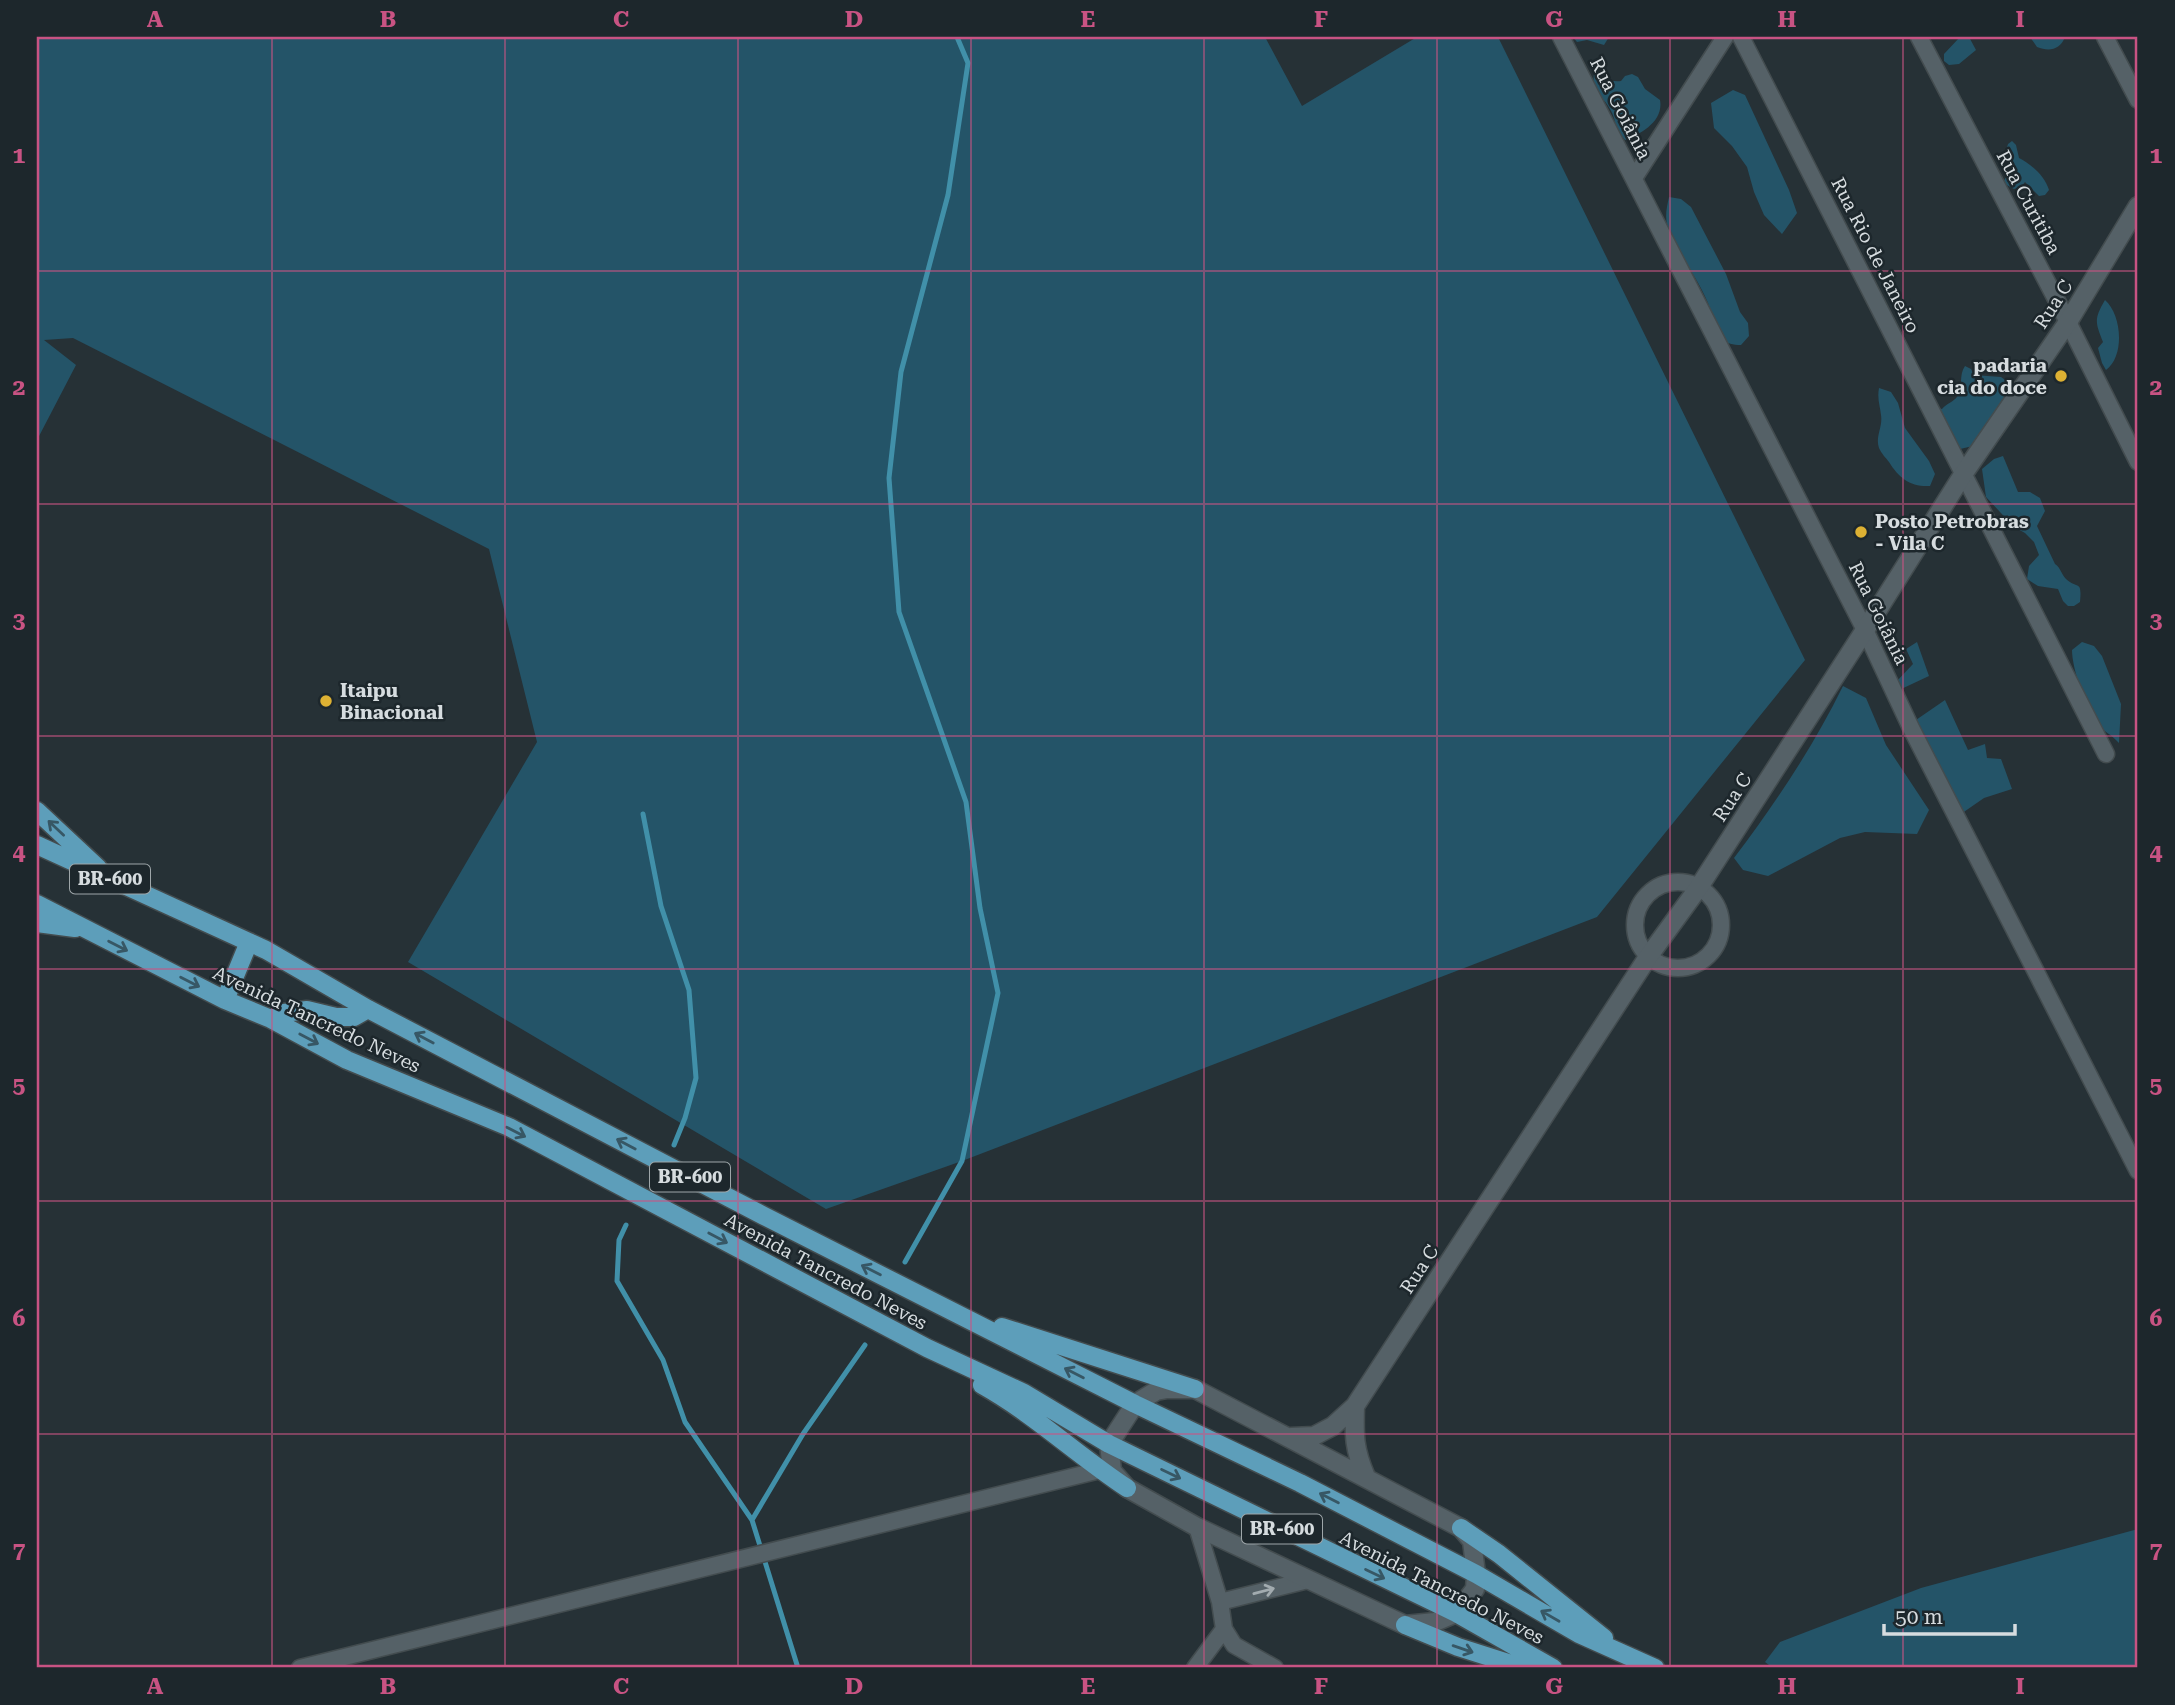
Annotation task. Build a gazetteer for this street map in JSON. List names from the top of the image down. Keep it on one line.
{"streets":{"main road":["BR-600","Avenida Tancredo Neves"],"street":["Rua Goiânia","Rua Curitiba","Rua Rio de Janeiro","Rua C"]},"crossings":[["Rua Goiânia","Rua C"],["Rua Curitiba","Rua C"],["Rua Rio de Janeiro","Rua C"],["BR-600","Avenida Tancredo Neves"]],"places":["padaria cia do doce","Posto Petrobras - Vila C","Itaipu Binacional"],"scale_bar":"50 m","grid":{"columns":["A","B","C","D","E","F","G","H","I"],"rows":["1","2","3","4","5","6","7"]}}
